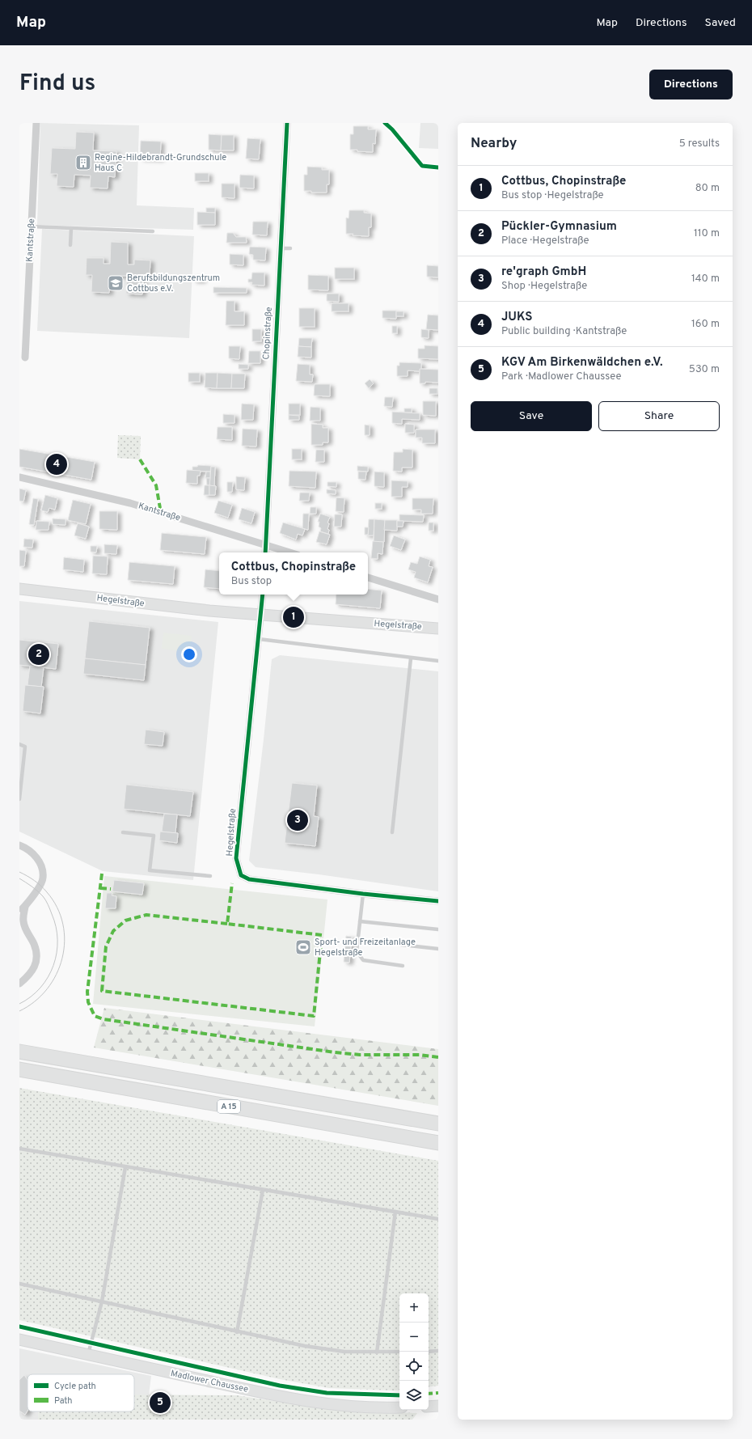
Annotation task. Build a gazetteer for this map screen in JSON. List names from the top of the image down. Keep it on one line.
{"streets":{"highway":["A 15"],"street":["Kantstraße","Chopinstraße","Hegelstraße","Madlower Chaussee"]},"crossings":[["Kantstraße","Chopinstraße"]],"places":{"building":["Regine-Hildebrandt-Grundschule Haus C"],"school or university":["Berufsbildungszentrum Cottbus e.V."],"sports":["Sport- und Freizeitanlage Hegelstraße"]},"legend":["Cycle path","Path"],"page":{"header":"Map","nav":["Map","Directions","Saved"],"title":"Find us","buttons":["Directions",["Save","Share"]],"heading":["Nearby","5 results"],"list":[{"mark":"1","name":"Cottbus, Chopinstraße","note":"Bus stop · Hegelstraße","value":"80 m"},{"mark":"2","name":"Pückler-Gymnasium","note":"Place · Hegelstraße","value":"110 m"},{"mark":"3","name":"re'graph GmbH","note":"Shop · Hegelstraße","value":"140 m"},{"mark":"4","name":"JUKS","note":"Public building · Kantstraße","value":"160 m"},{"mark":"5","name":"KGV Am Birkenwäldchen e.V.","note":"Park · Madlower Chaussee","value":"530 m"}],"pins":["4","1","2","3","5"],"popup":["Cottbus, Chopinstraße","Bus stop"],"map_buttons":["+","−"]}}
